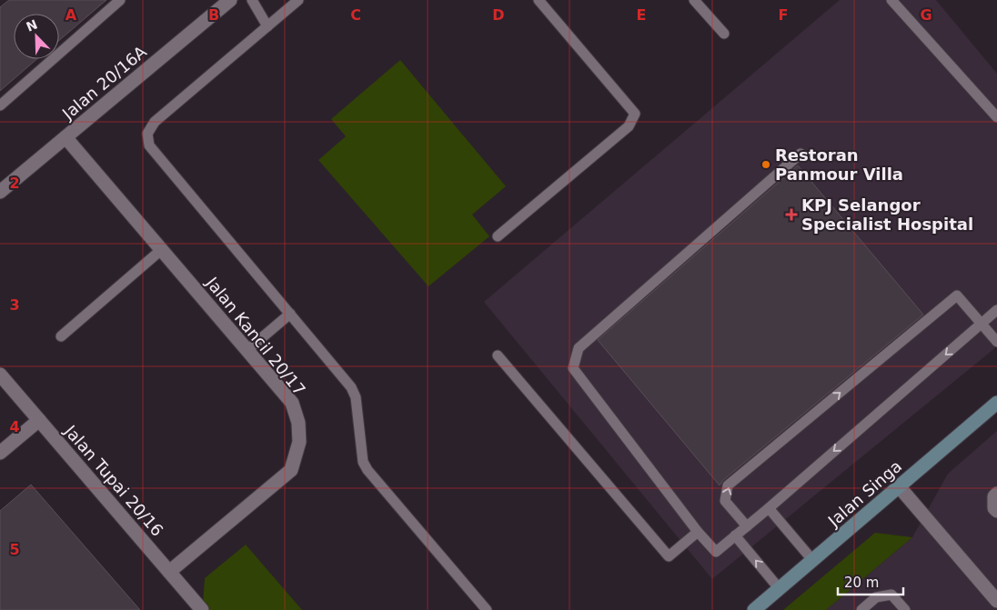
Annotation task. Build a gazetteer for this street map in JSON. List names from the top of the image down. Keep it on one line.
{"streets":{"street":["Jalan 20/16A","Jalan Kancil 20/17","Jalan Tupai 20/16","Jalan Singa"]},"crossings":[["Jalan 20/16A","Jalan Kancil 20/17"],["Jalan Kancil 20/17","Jalan Tupai 20/16"]],"places":{"other":["Restoran Panmour Villa"],"health":["KPJ Selangor Specialist Hospital"]},"scale_bar":"20 m","north":"top left","grid":{"columns":["A","B","C","D","E","F","G"],"rows":["2","3","4","5"]}}
